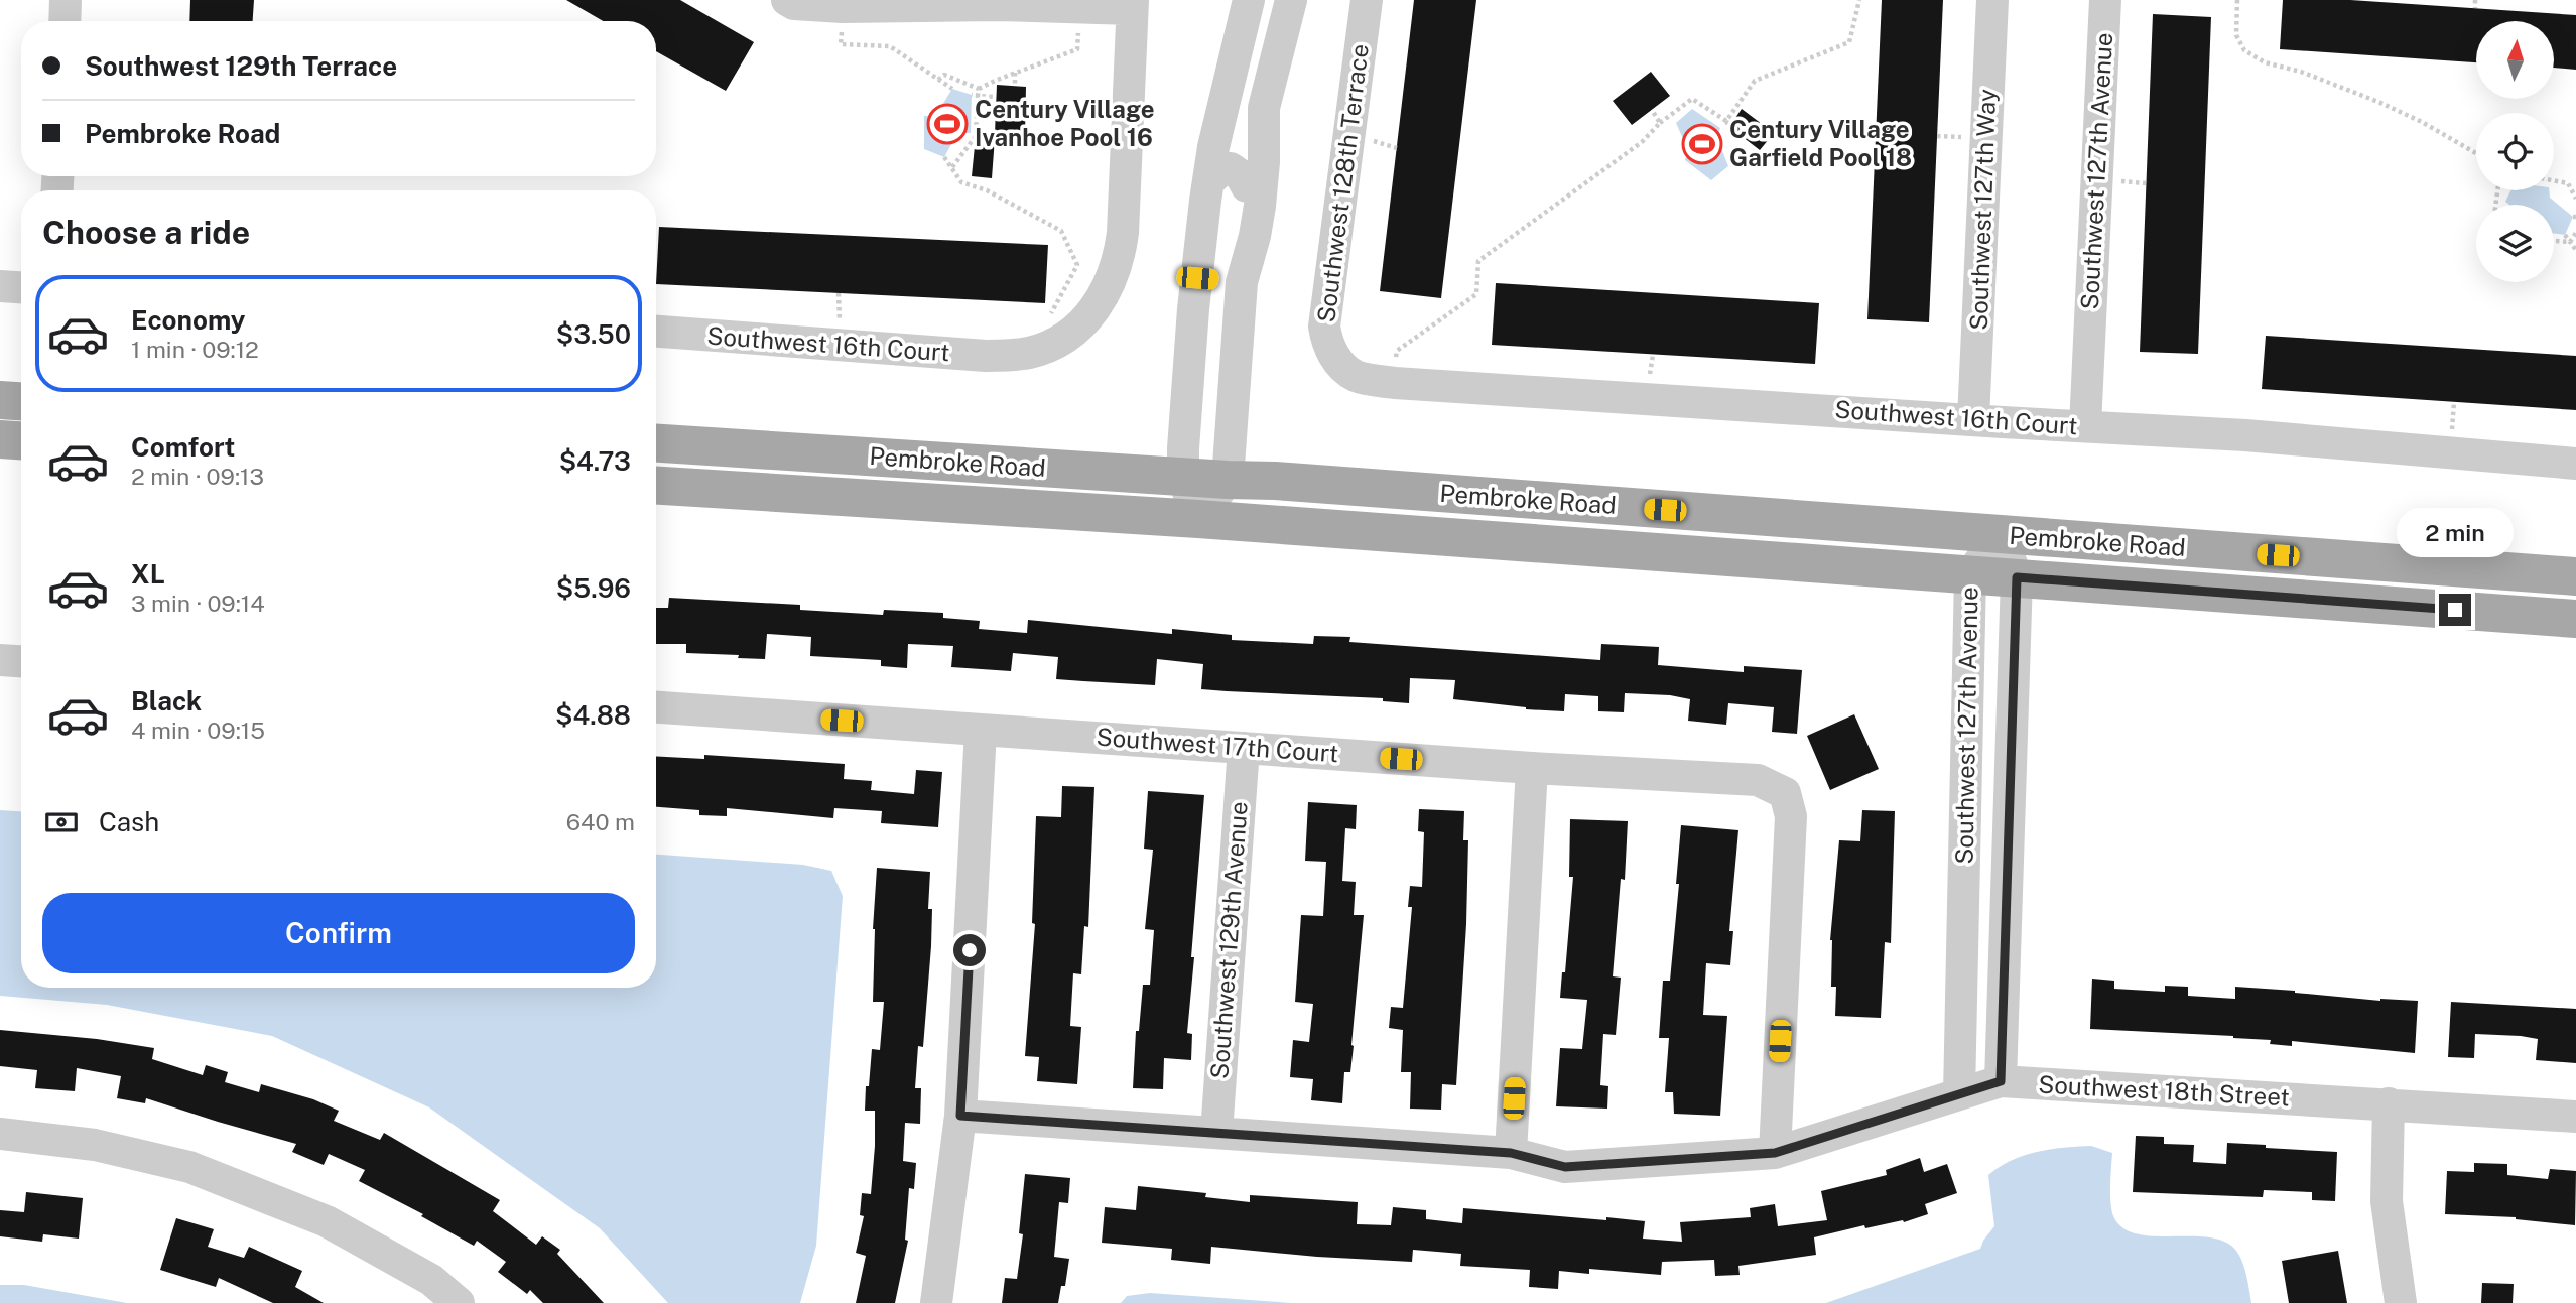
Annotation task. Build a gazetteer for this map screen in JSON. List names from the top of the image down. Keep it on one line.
{"streets":{"main road":["Pembroke Road"],"street":["Southwest 127th Avenue","Southwest 128th Terrace","Southwest 127th Way","Southwest 16th Court","Southwest 17th Court","Southwest 129th Avenue","Southwest 18th Street"]},"crossings":[["Southwest 127th Avenue","Southwest 16th Court"],["Southwest 127th Avenue","Pembroke Road"],["Southwest 127th Avenue","Southwest 18th Street"],["Southwest 128th Terrace","Southwest 16th Court"],["Southwest 127th Way","Southwest 16th Court"],["Southwest 17th Court","Southwest 129th Avenue"],["Southwest 17th Court","Southwest 18th Street"],["Southwest 129th Avenue","Southwest 18th Street"]],"places":{"sports":["Century Village Ivanhoe Pool 16","Century Village Garfield Pool 18"]},"north":"top","page":{"banner":["Southwest 129th Terrace","Pembroke Road"],"heading":"Choose a ride","list":[{"name":"Economy","note":"1 min · 09:12","value":"$3.50"},{"name":"Comfort","note":"2 min · 09:13","value":"$4.73"},{"name":"XL","note":"3 min · 09:14","value":"$5.96"},{"name":"Black","note":"4 min · 09:15","value":"$4.88"}],"bubble":"2 min","pay":["Cash","640 m"],"buttons":"Confirm"}}
